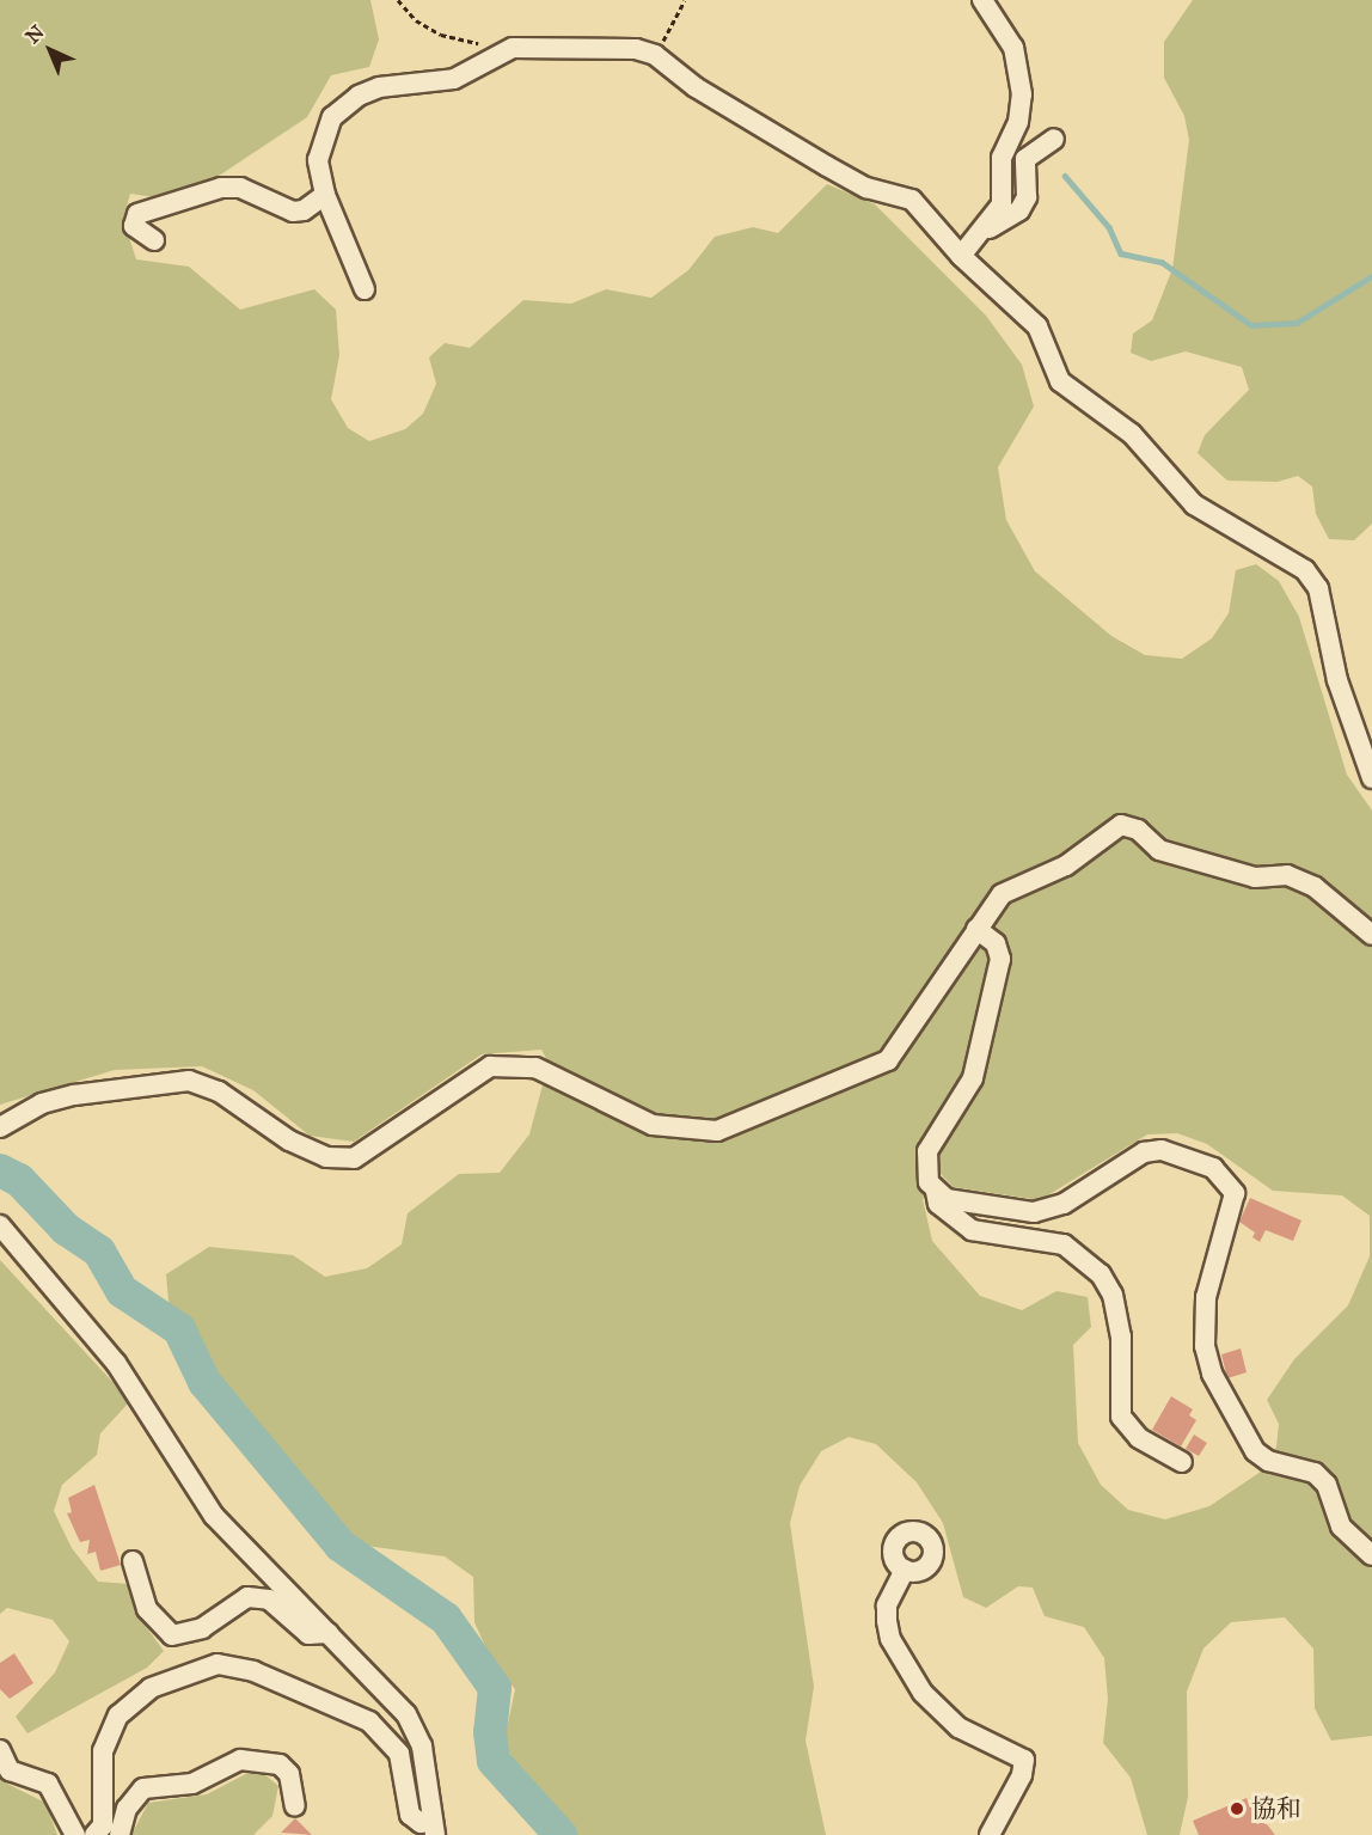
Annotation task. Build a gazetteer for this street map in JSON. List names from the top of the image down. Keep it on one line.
{"places":["協和"],"north":"top left"}
